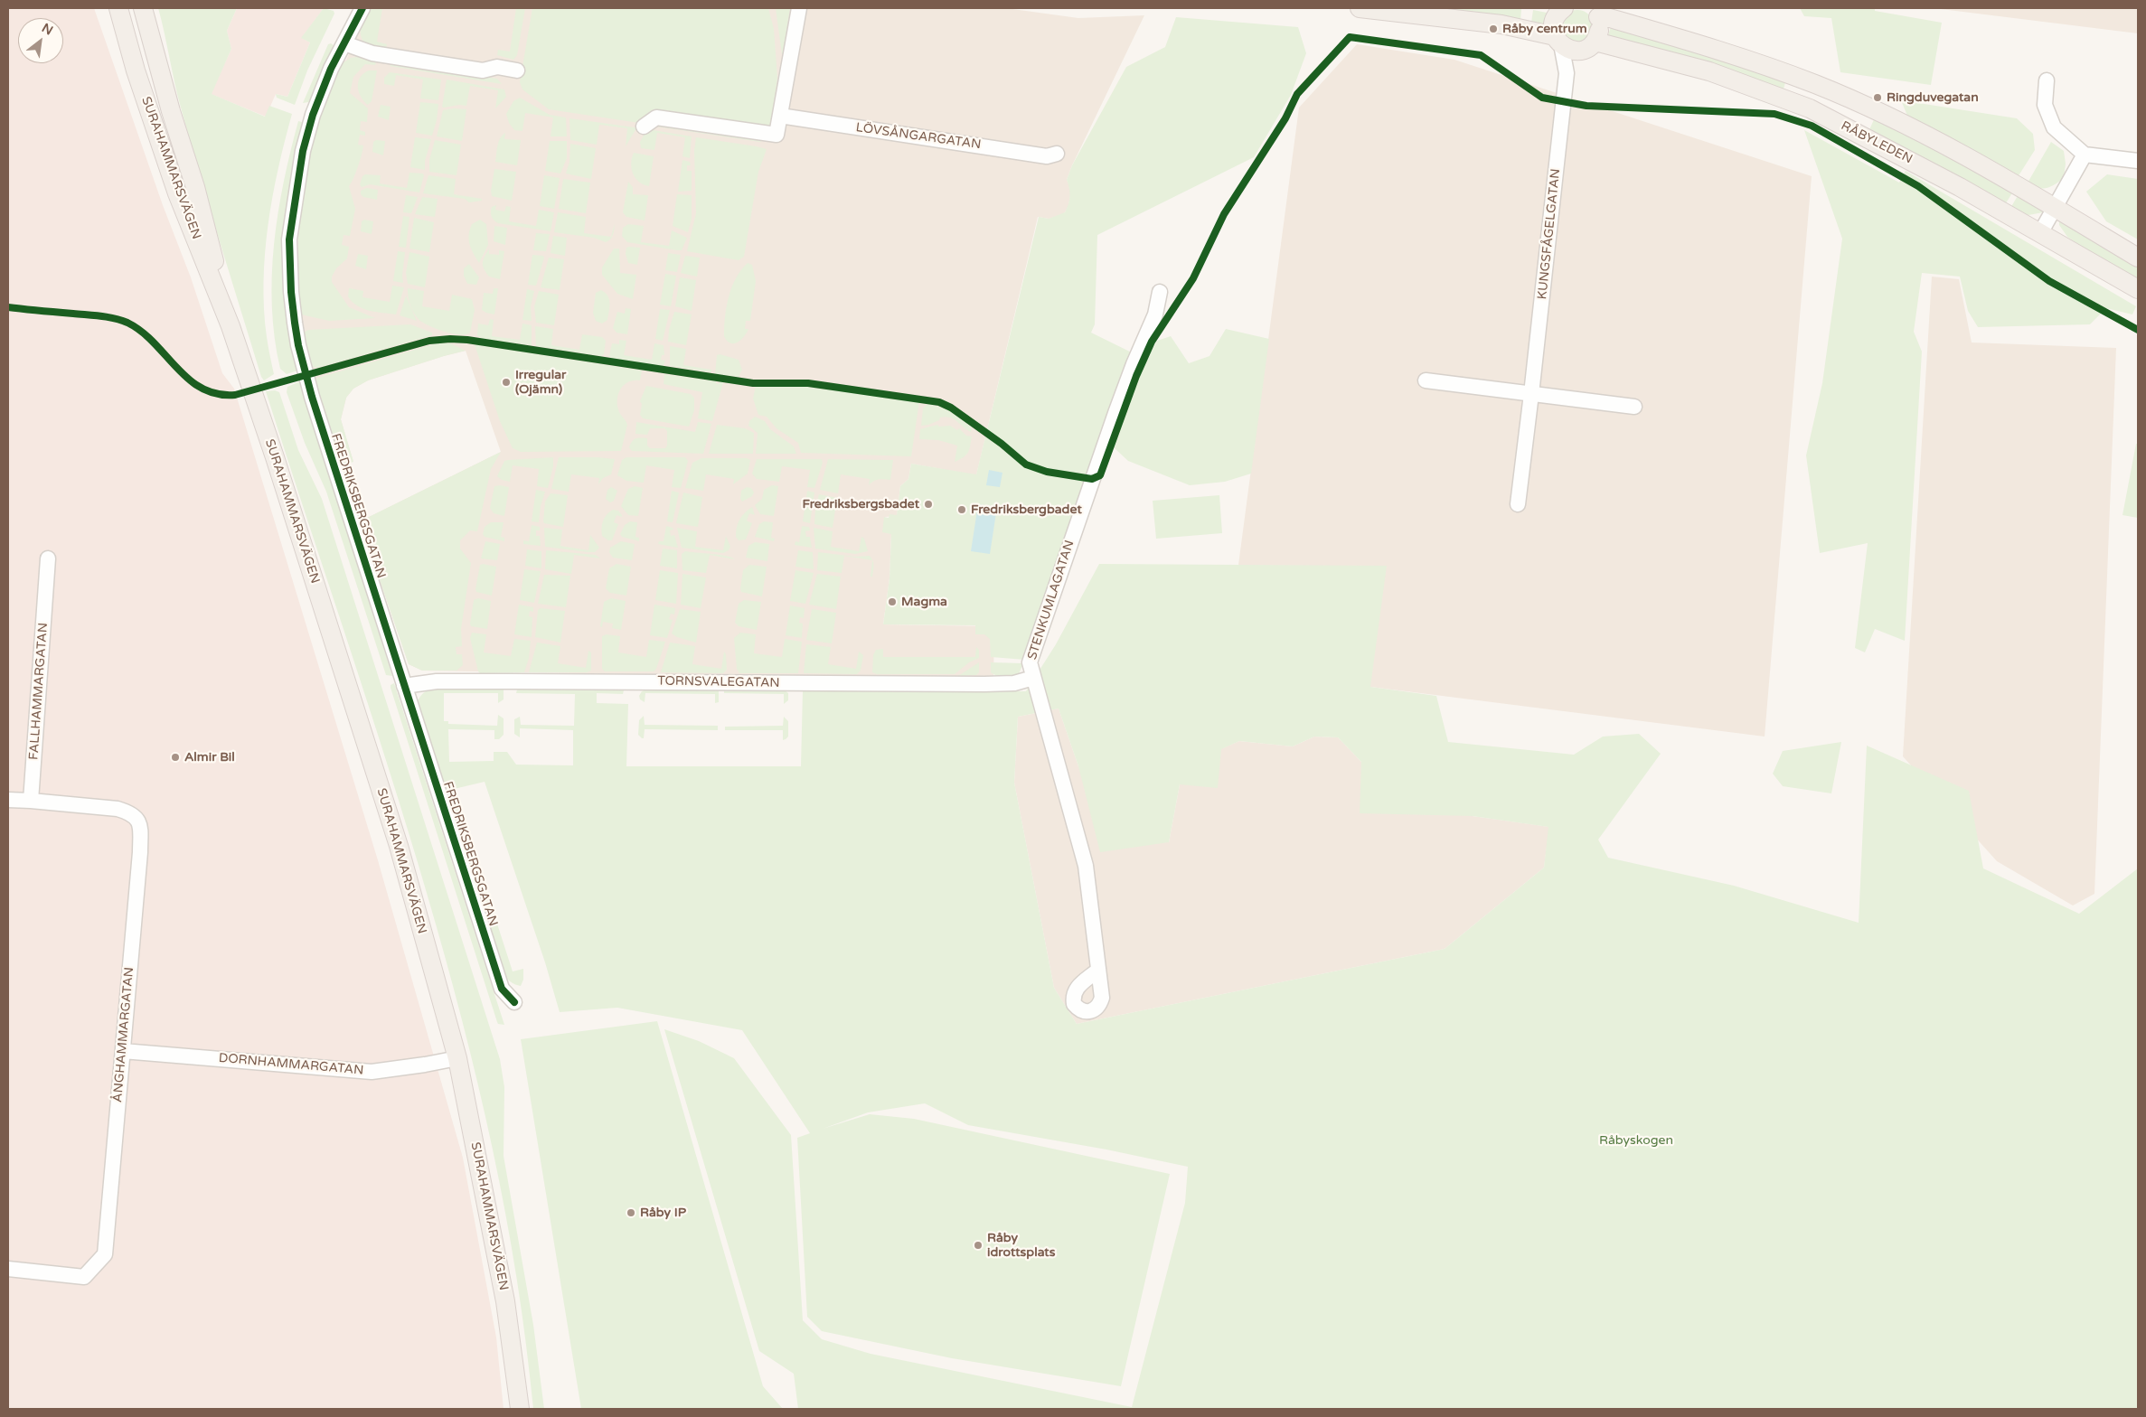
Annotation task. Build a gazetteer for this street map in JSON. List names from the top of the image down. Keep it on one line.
{"streets":{"main road":["RÅBYLEDEN","SURAHAMMARSVÄGEN"],"street":["LÖVSÅNGARGATAN","KUNGSFÅGELGATAN","FREDRIKSBERGSGATAN","STENKUMLAGATAN","TORNSVALEGATAN","FALLHAMMARGATAN","ÅNGHAMMARGATAN","DORNHAMMARGATAN"]},"crossings":[["RÅBYLEDEN","KUNGSFÅGELGATAN"],["SURAHAMMARSVÄGEN","DORNHAMMARGATAN"],["FREDRIKSBERGSGATAN","TORNSVALEGATAN"],["STENKUMLAGATAN","TORNSVALEGATAN"],["FALLHAMMARGATAN","ÅNGHAMMARGATAN"],["ÅNGHAMMARGATAN","DORNHAMMARGATAN"]],"parks":["Råbyskogen"],"places":["Råby centrum","Ringduvegatan","Irregular (Ojämn)","Fredriksbergsbadet","Fredriksbergbadet","Magma","Almir Bil","Råby IP","Råby idrottsplats"],"north":"top right"}
